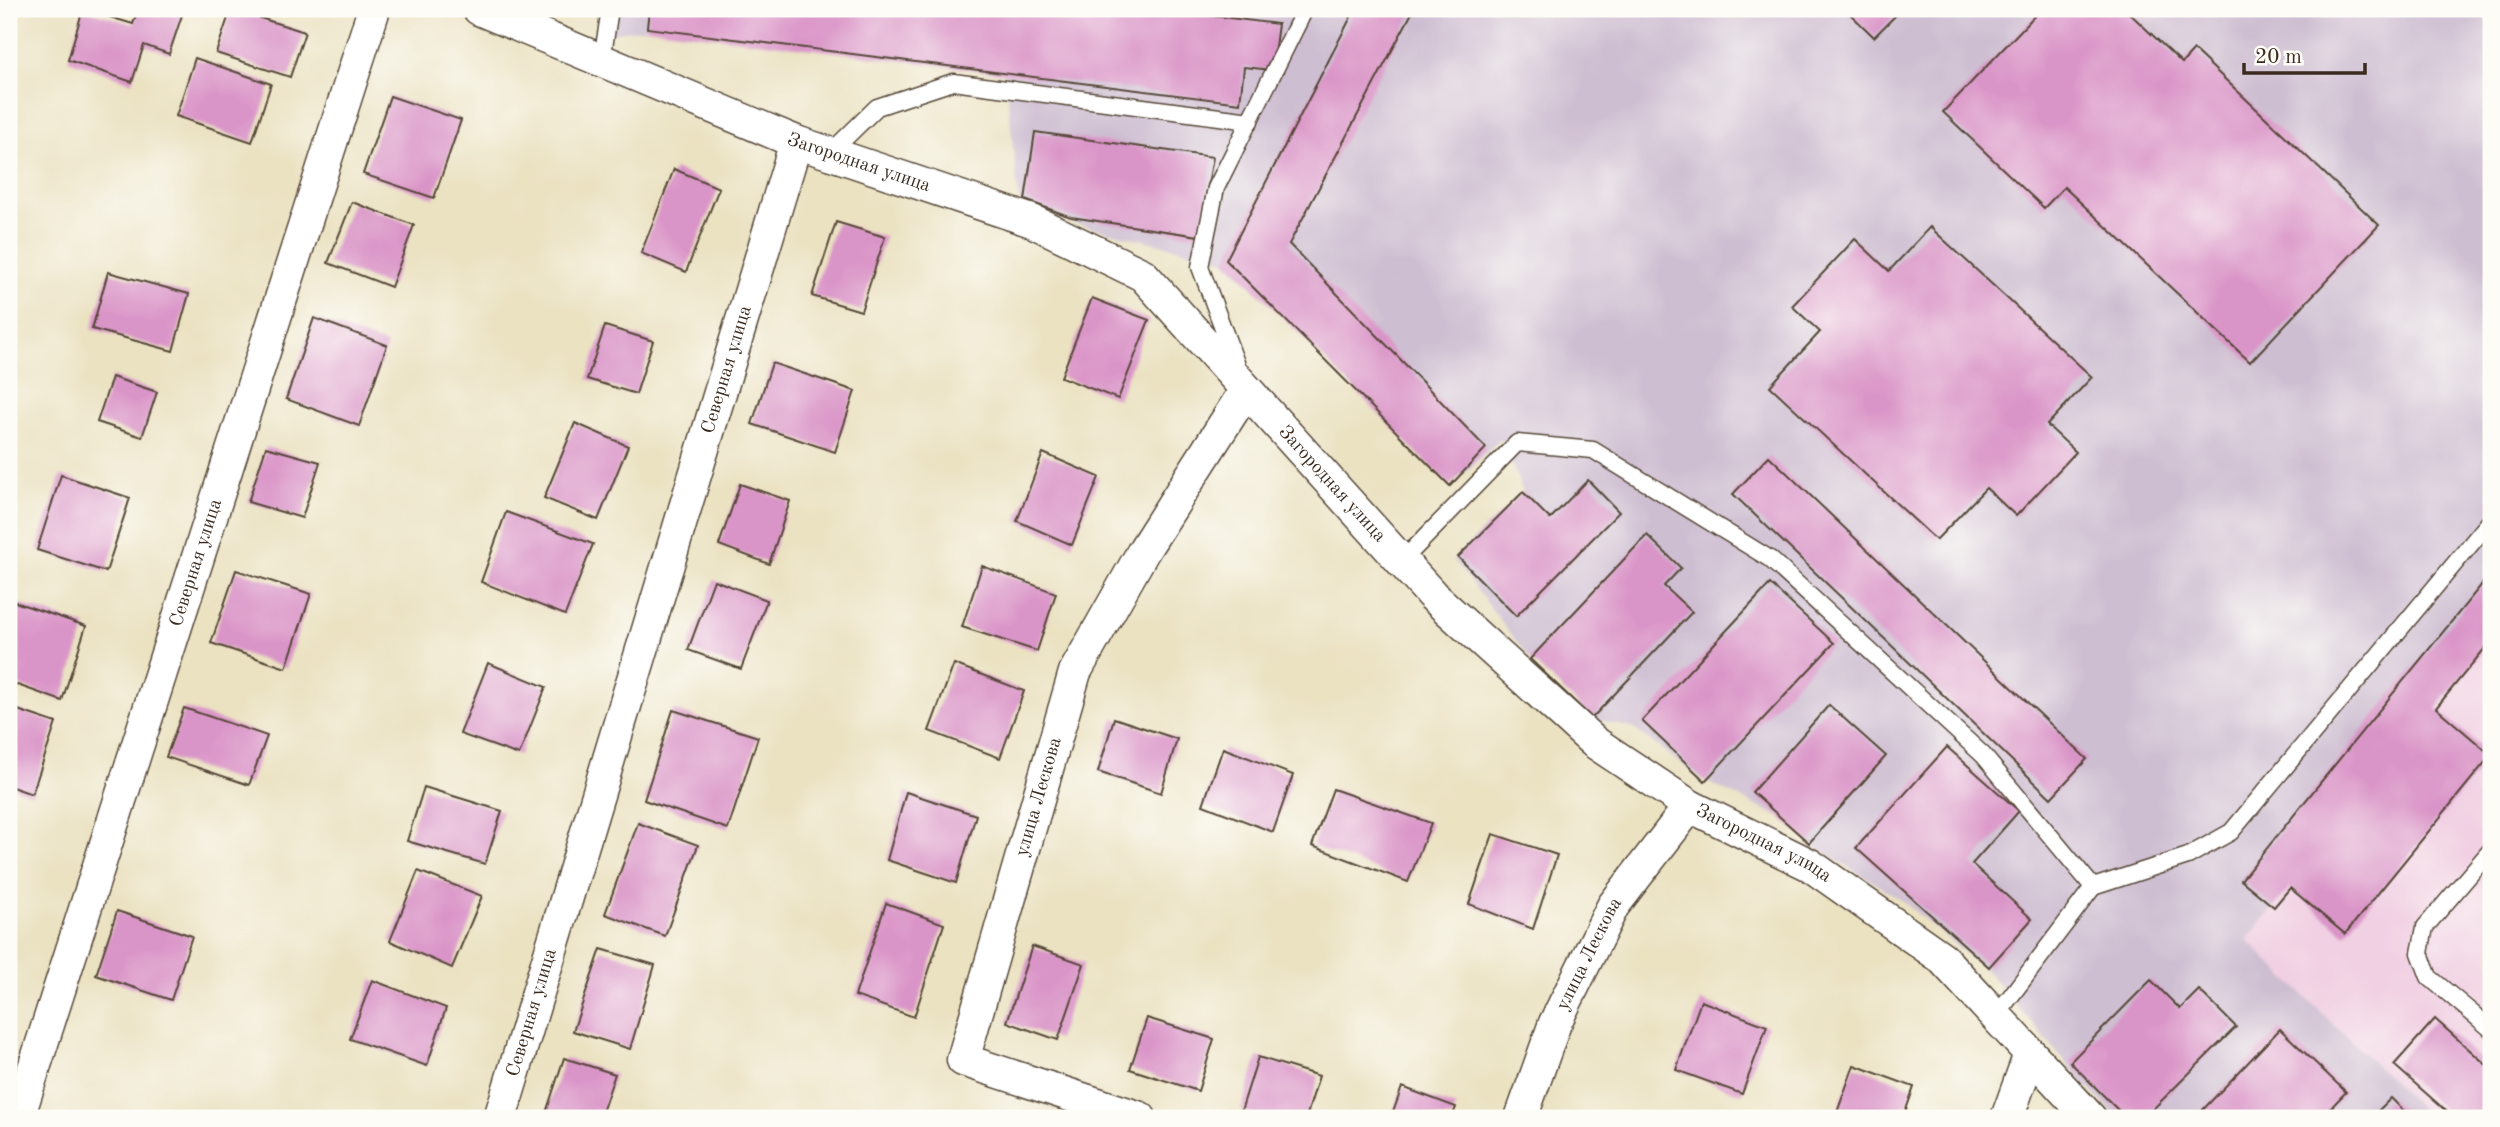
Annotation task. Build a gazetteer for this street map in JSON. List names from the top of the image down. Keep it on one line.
{"streets":{"street":["Загородная улица","Северная улица","улица Лескова"]},"crossings":[["Загородная улица","Северная улица"],["Загородная улица","улица Лескова"]],"scale_bar":"20 m"}
